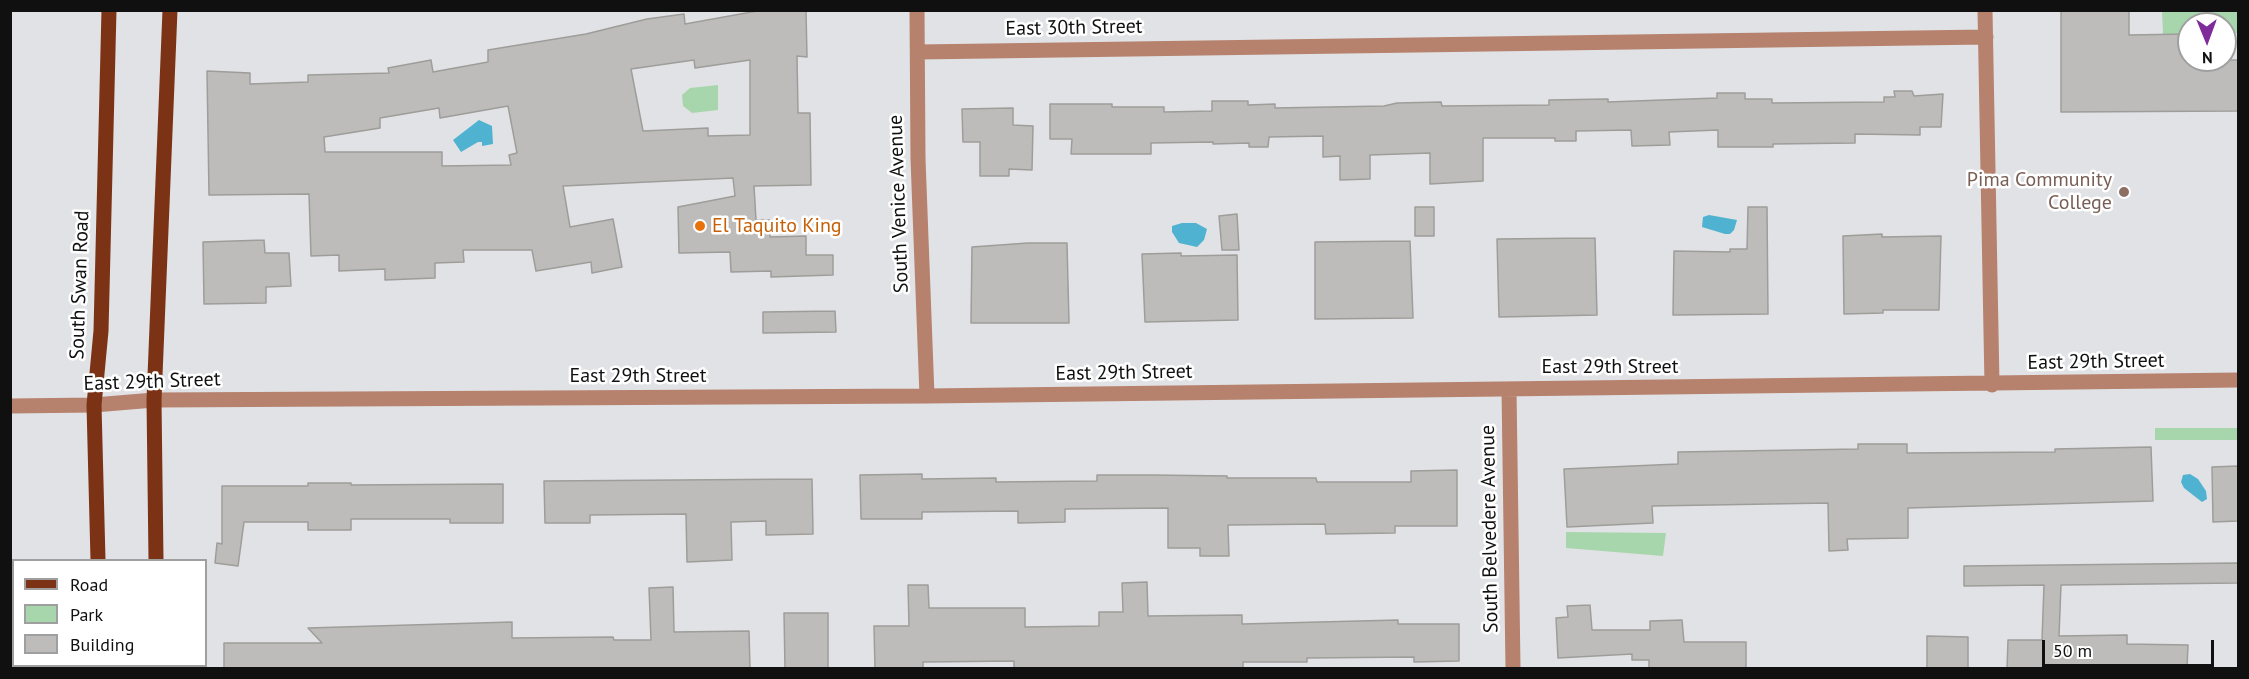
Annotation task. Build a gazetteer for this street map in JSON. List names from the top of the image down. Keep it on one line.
{"streets":{"main road":["South Swan Road"],"street":["East 30th Street","South Venice Avenue","East 29th Street","South Belvedere Avenue"]},"crossings":[["East 30th Street","South Venice Avenue"],["South Venice Avenue","East 29th Street"],["South Swan Road","East 29th Street"],["East 29th Street","South Belvedere Avenue"]],"places":["Pima Community College","El Taquito King"],"legend":["Road","Park","Building"],"scale_bar":"50 m","north":"bottom"}
